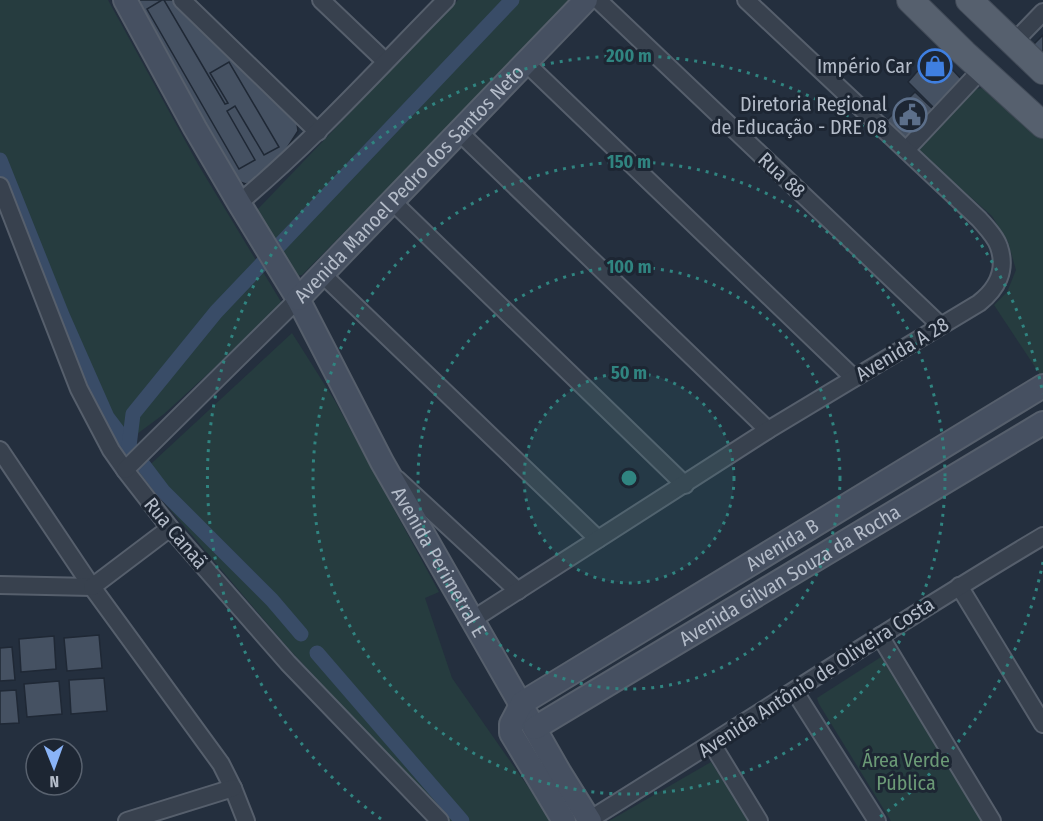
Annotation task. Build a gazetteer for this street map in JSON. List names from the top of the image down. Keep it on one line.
{"streets":{"street":["Rua 88","Avenida Manoel Pedro dos Santos Neto","Avenida A 28","Rua Canaã","Avenida B","Avenida Perimetral E","Avenida Gilvan Souza da Rocha","Avenida Antônio de Oliveira Costa"]},"crossings":[["Rua 88","Avenida A 28"],["Avenida Manoel Pedro dos Santos Neto","Avenida Perimetral E"],["Avenida A 28","Avenida Perimetral E"],["Avenida B","Avenida Perimetral E"],["Avenida Perimetral E","Avenida Gilvan Souza da Rocha"]],"parks":["Área Verde Pública"],"places":{"shop":["Império Car"],"public building":["Diretoria Regional de Educação - DRE 08"]},"north":"bottom","rings":["200 m","150 m","100 m","50 m"]}
